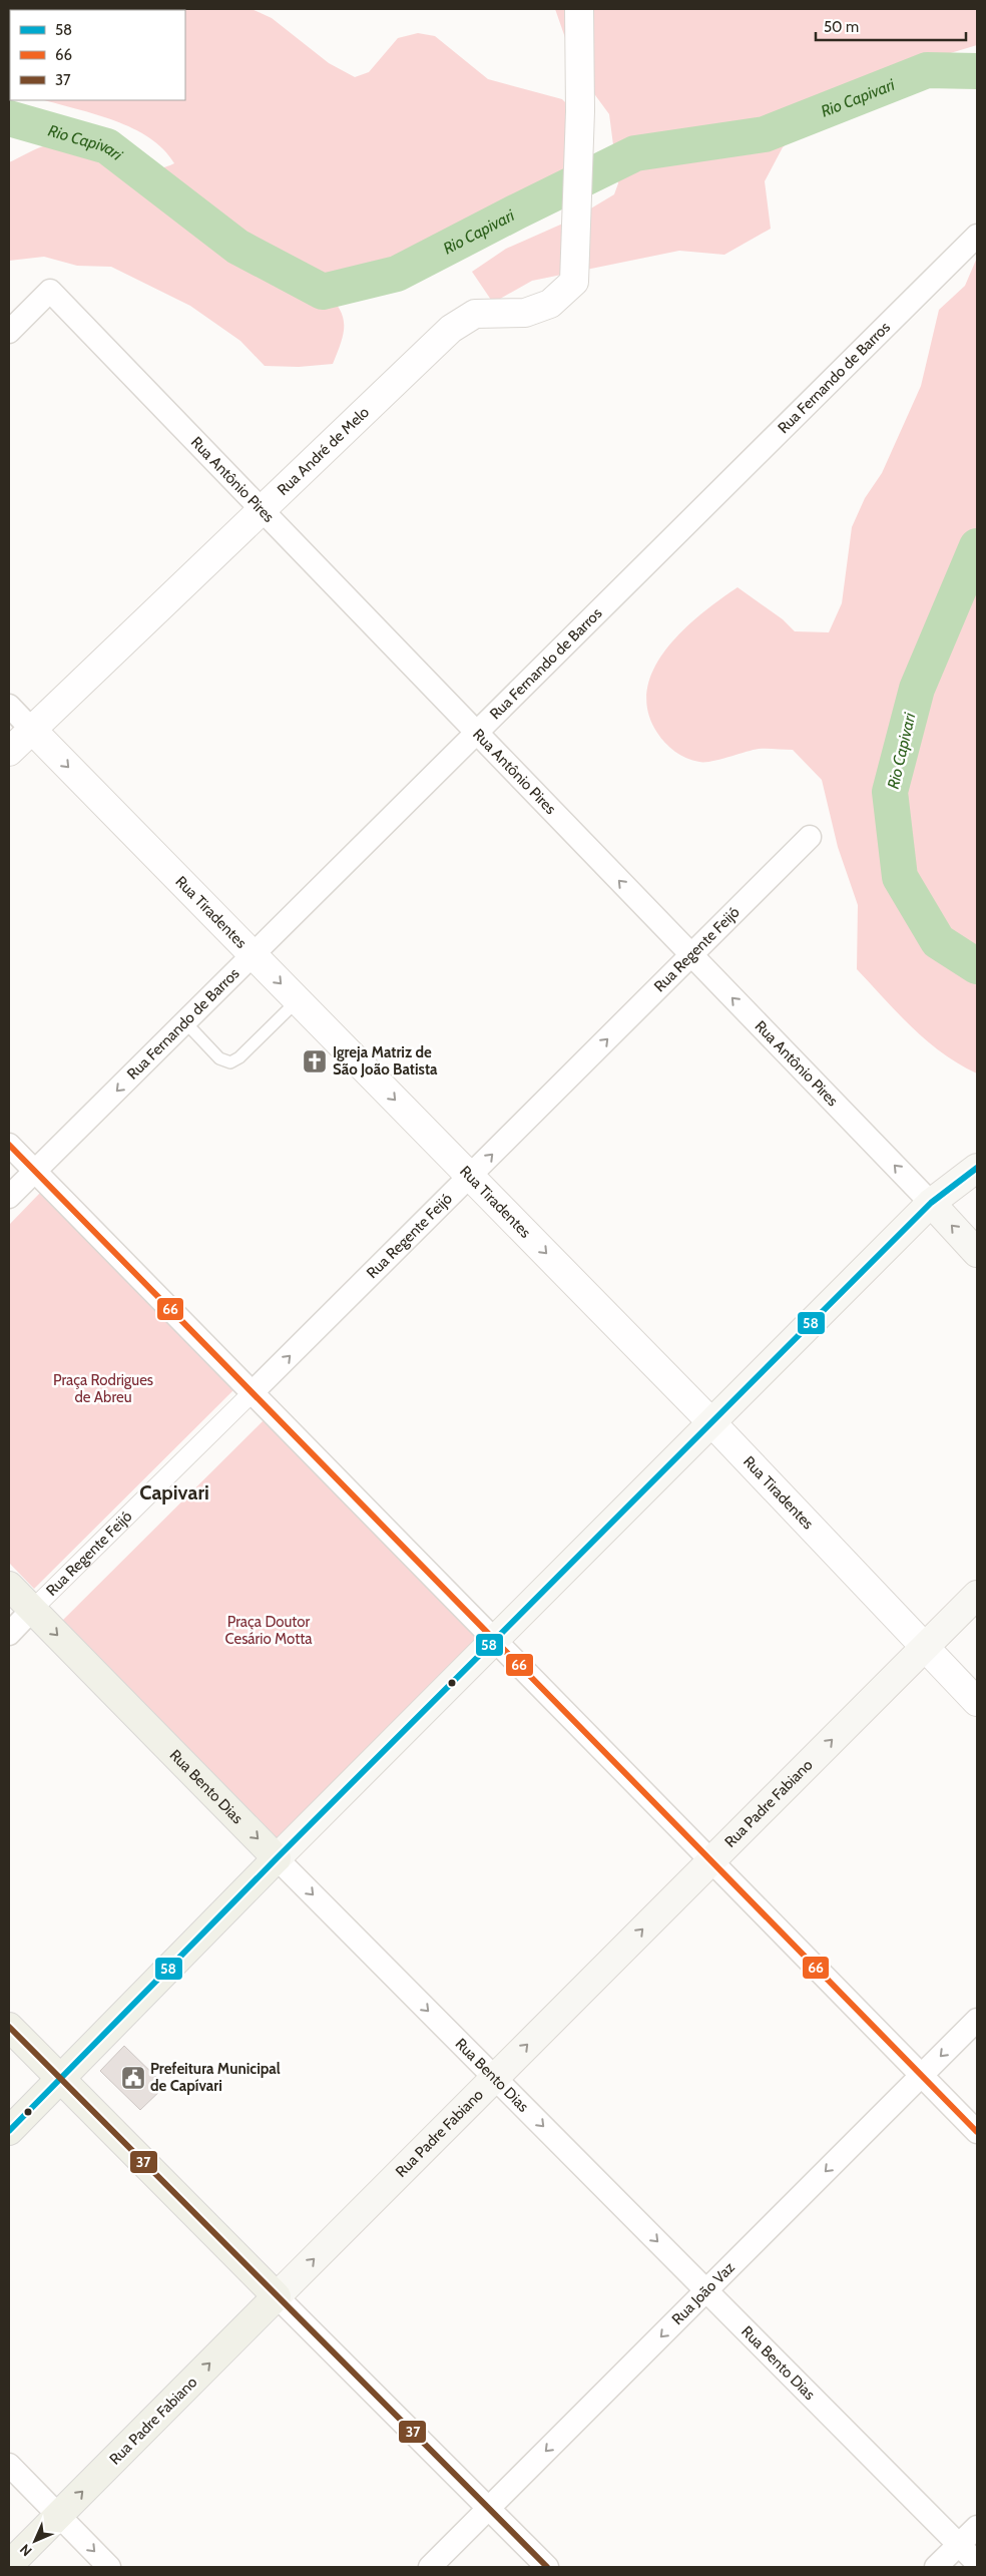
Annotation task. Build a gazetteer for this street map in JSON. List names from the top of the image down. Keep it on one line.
{"streets":{"main road":["Rua Antônio Pires","Rua Bento Dias","Rua Padre Fabiano"],"street":["Rua Fernando de Barros","Rua André de Melo","Rua Tiradentes","Rua Regente Feijó","Rua João Vaz"]},"crossings":[["Rua Fernando de Barros","Rua Antônio Pires"],["Rua Fernando de Barros","Rua Tiradentes"],["Rua André de Melo","Rua Antônio Pires"],["Rua André de Melo","Rua Tiradentes"],["Rua Antônio Pires","Rua Regente Feijó"],["Rua Tiradentes","Rua Regente Feijó"],["Rua Tiradentes","Rua Padre Fabiano"],["Rua Regente Feijó","Rua Bento Dias"],["Rua Bento Dias","Rua Padre Fabiano"],["Rua Bento Dias","Rua João Vaz"]],"one_way":["Rua Antônio Pires","Rua Tiradentes","Rua Regente Feijó","Rua Bento Dias","Rua Padre Fabiano","Rua João Vaz"],"districts":["Capivari"],"water":["Rio Capivari"],"parks":["Praça Rodrigues de Abreu","Praça Doutor Cesário Motta"],"places":{"church":["Igreja Matriz de São João Batista"],"public building":["Prefeitura Municipal de Capívari"]},"lines":["transit line 66","transit line 58","transit line 37"],"legend":["58","66","37"],"scale_bar":"50 m","north":"bottom left"}
